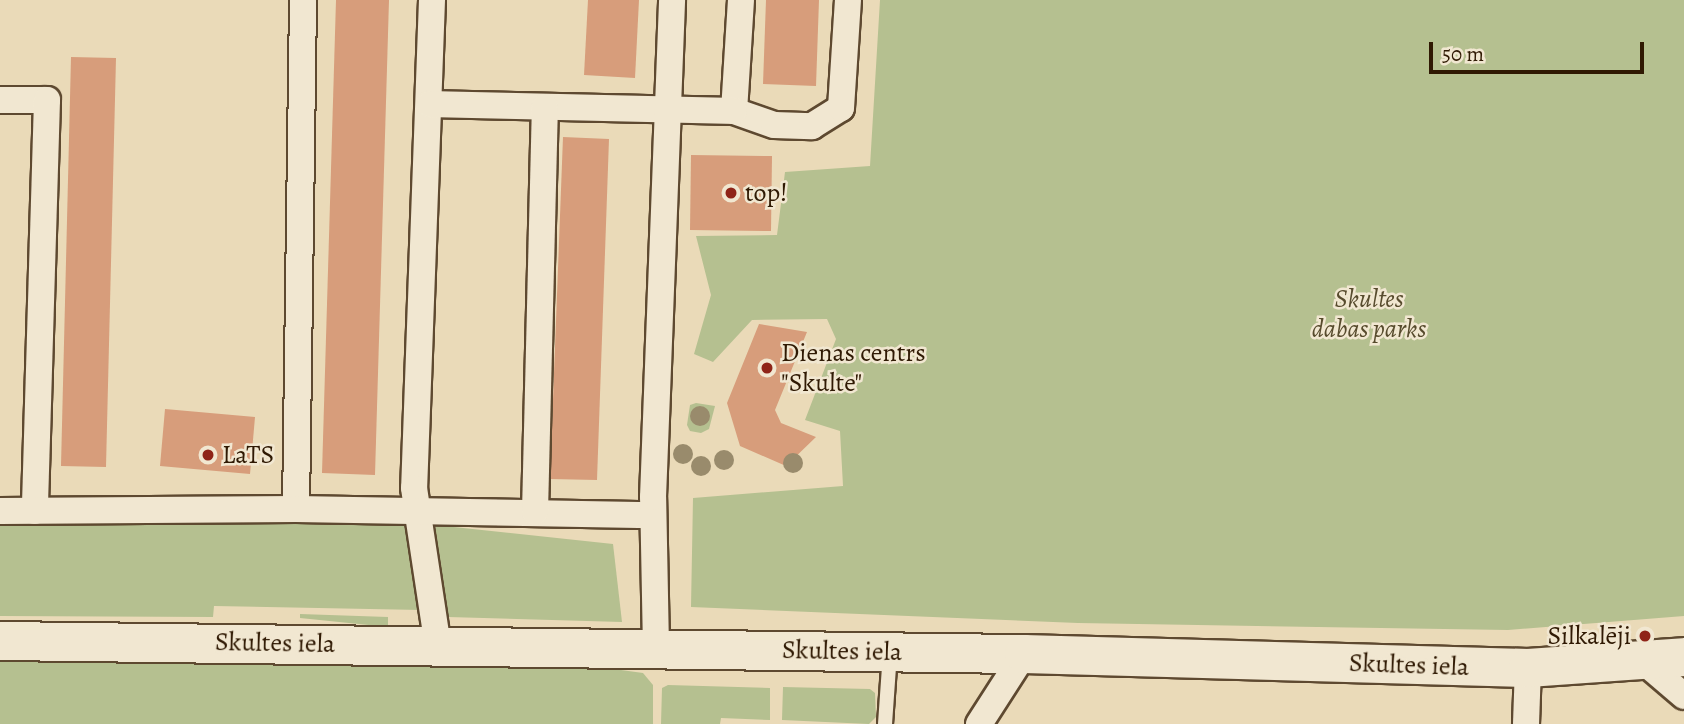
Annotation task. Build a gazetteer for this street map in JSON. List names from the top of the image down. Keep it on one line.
{"streets":{"main road":["Skultes iela"]},"parks":["Skultes dabas parks"],"places":["top!","Dienas centrs \"Skulte\"","LaTS","Silkalēji"],"scale_bar":"50 m"}
